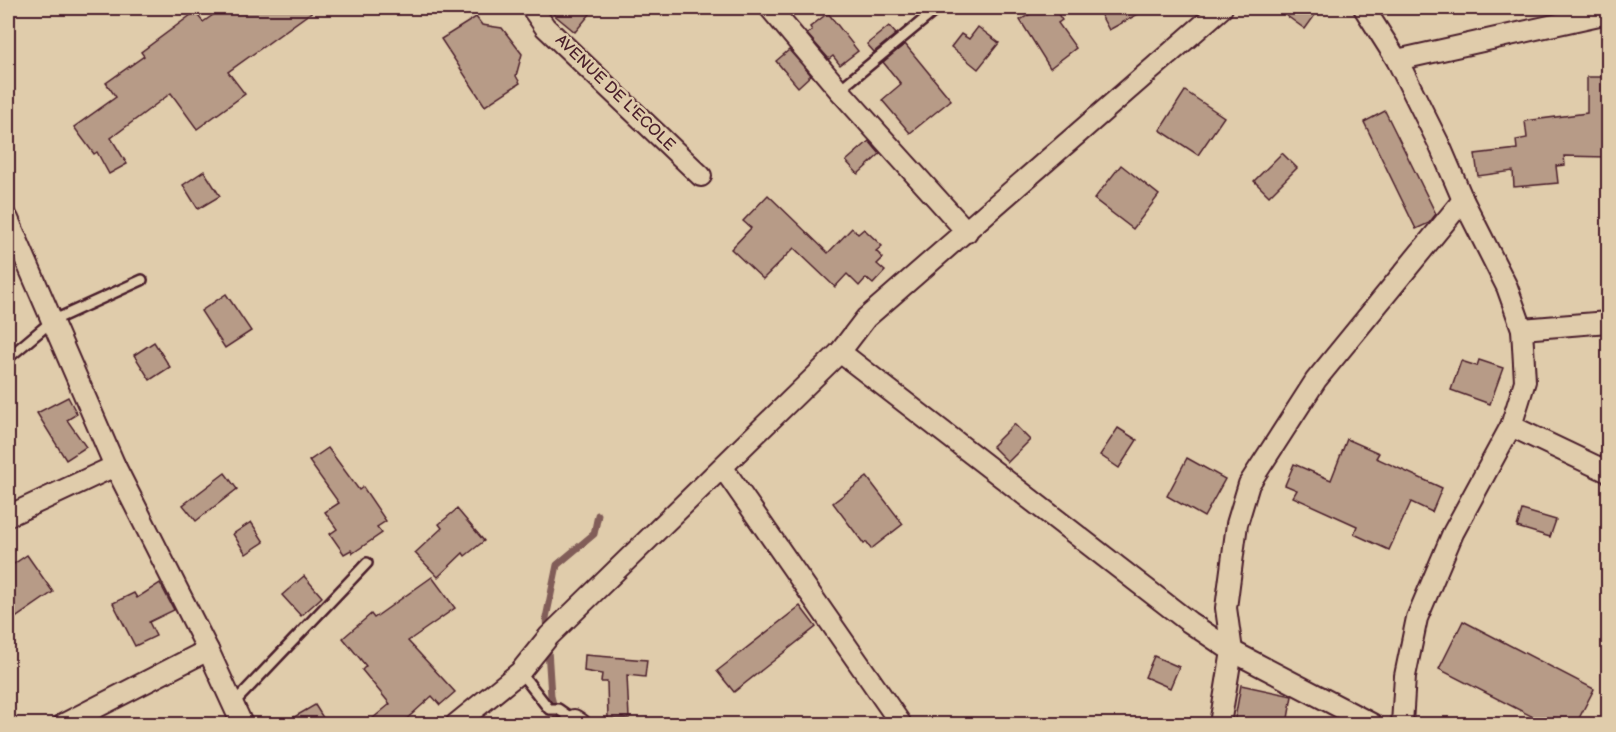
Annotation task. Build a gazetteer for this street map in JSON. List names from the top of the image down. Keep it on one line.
{"streets":{"street":["AVENUE DE L'ECOLE"]}}
